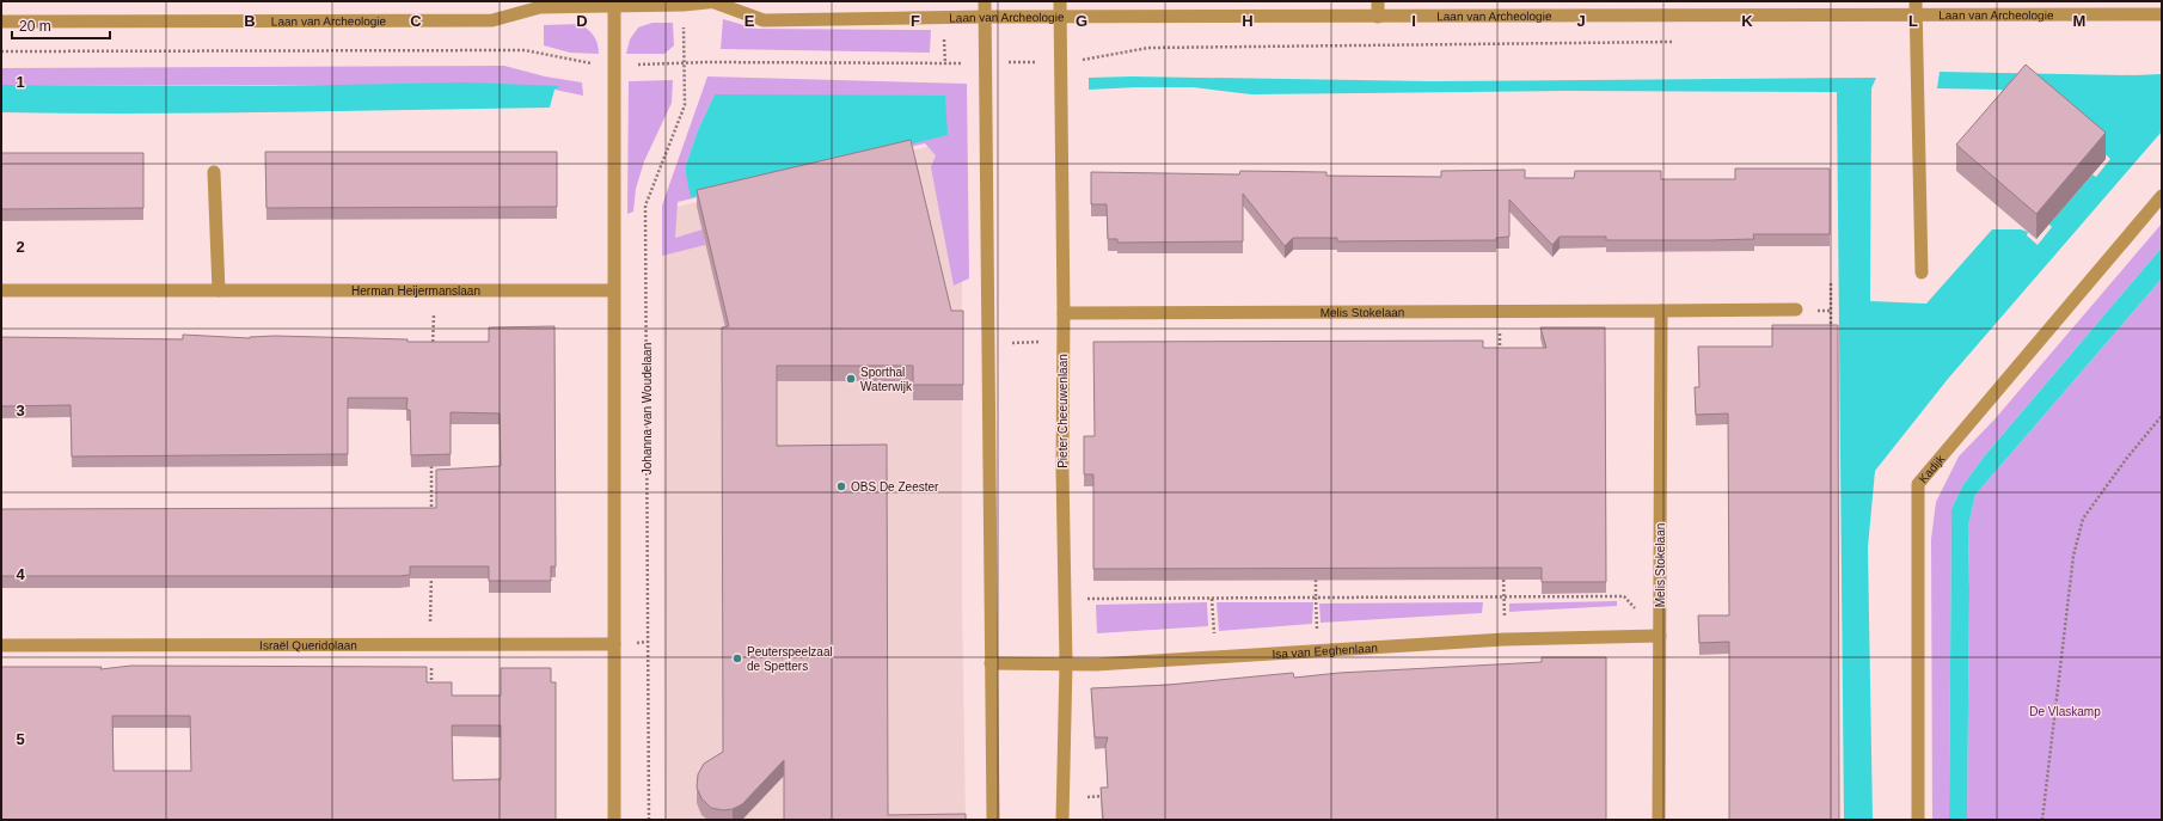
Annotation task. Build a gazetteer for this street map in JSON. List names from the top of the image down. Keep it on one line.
{"streets":{"street":["Laan van Archeologie","Herman Heijermanslaan","Melis Stokelaan","Pieter Cheeuwenlaan","Kadijk","Israël Queridolaan","Isa van Eeghenlaan"],"path":["Johanna van Woudelaan"]},"crossings":[["Laan van Archeologie","Johanna van Woudelaan"],["Laan van Archeologie","Pieter Cheeuwenlaan"],["Melis Stokelaan","Pieter Cheeuwenlaan"],["Melis Stokelaan","Isa van Eeghenlaan"],["Pieter Cheeuwenlaan","Isa van Eeghenlaan"]],"parks":["De Vlaskamp"],"places":["Sporthal Waterwijk","OBS De Zeester","Peuterspeelzaal de Spetters"],"scale_bar":"20 m","grid":{"columns":["B","C","D","E","F","G","H","I","J","K","L","M"],"rows":["1","2","3","4","5"]}}
